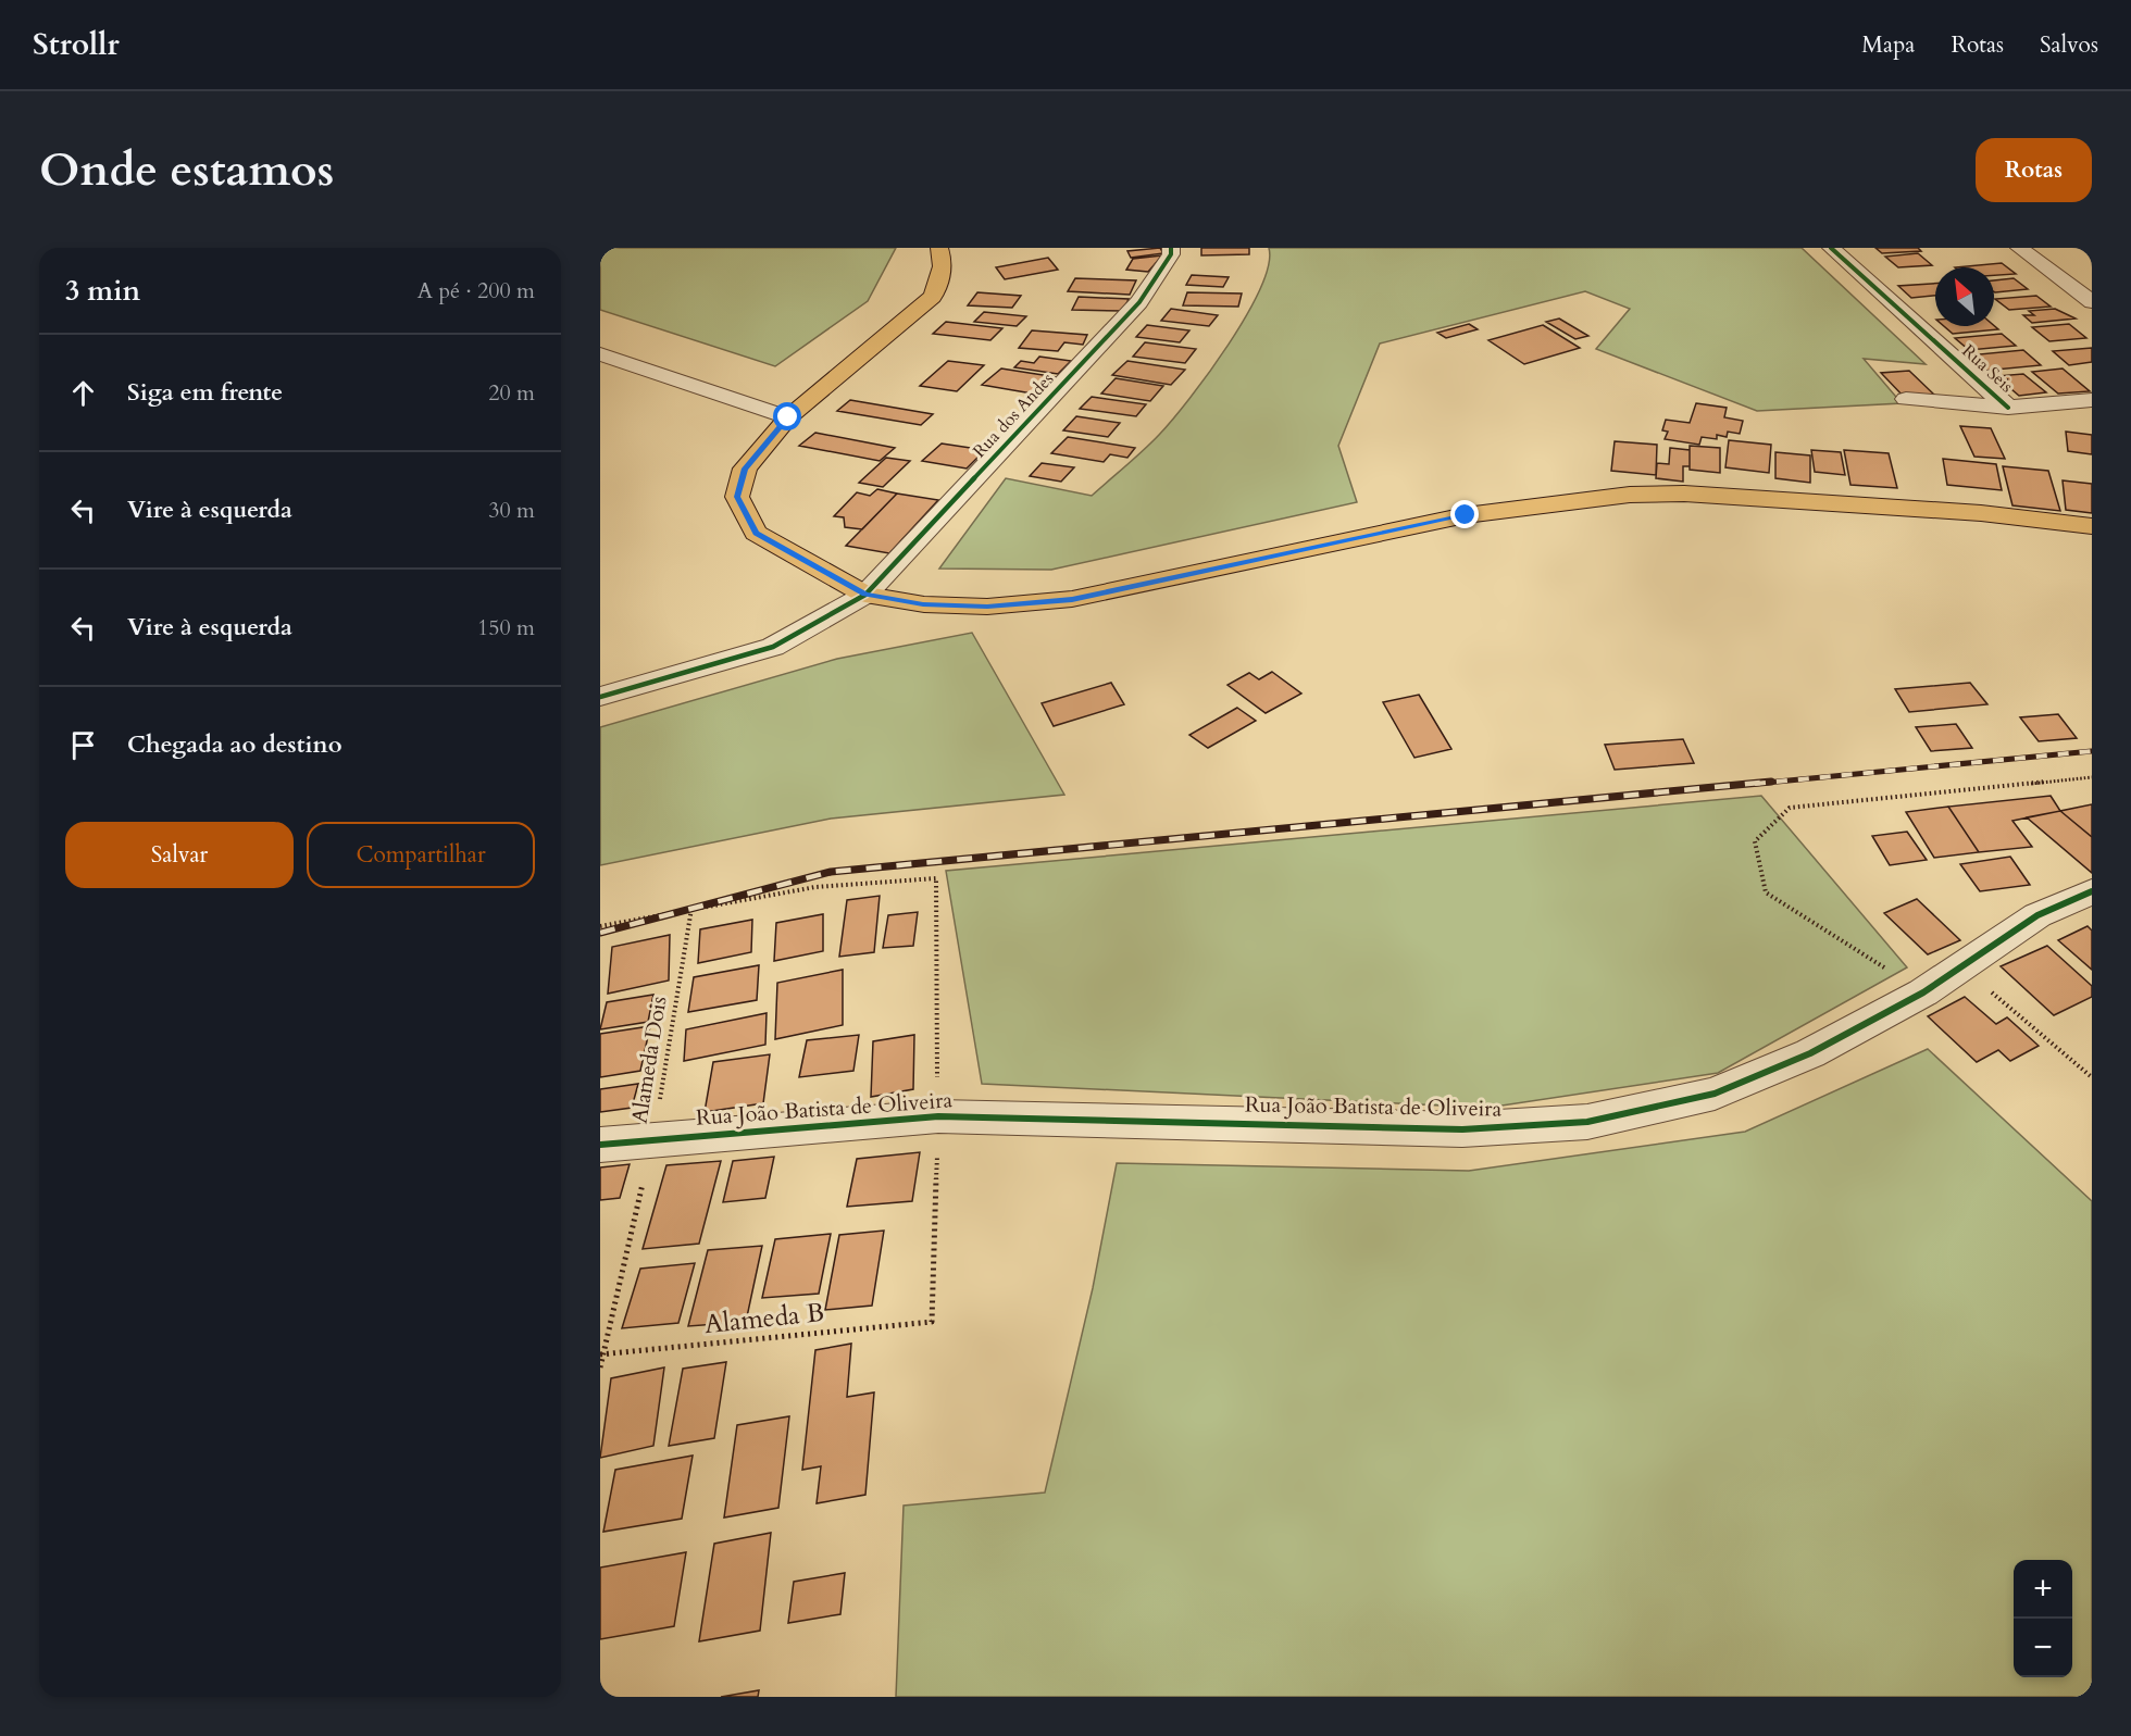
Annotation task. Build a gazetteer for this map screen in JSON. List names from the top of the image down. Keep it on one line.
{"streets":{"street":["Rua Seis","Rua dos Andes","Rua João Batista de Oliveira"],"path":["Alameda Dois","Alameda B"]},"crossings":[["Alameda Dois","Rua João Batista de Oliveira"],["Alameda Dois","Alameda B"]],"north":"top left","page":{"header":"Strollr","nav":["Mapa","Rotas","Salvos"],"buttons":["Rotas",["Salvar","Compartilhar"]],"title":"Onde estamos","heading":["3 min","A pé · 200 m"],"list":[["Siga em frente","20 m"],["Vire à esquerda","30 m"],["Vire à esquerda","150 m"],"Chegada ao destino"],"map_buttons":["+","−"]}}
